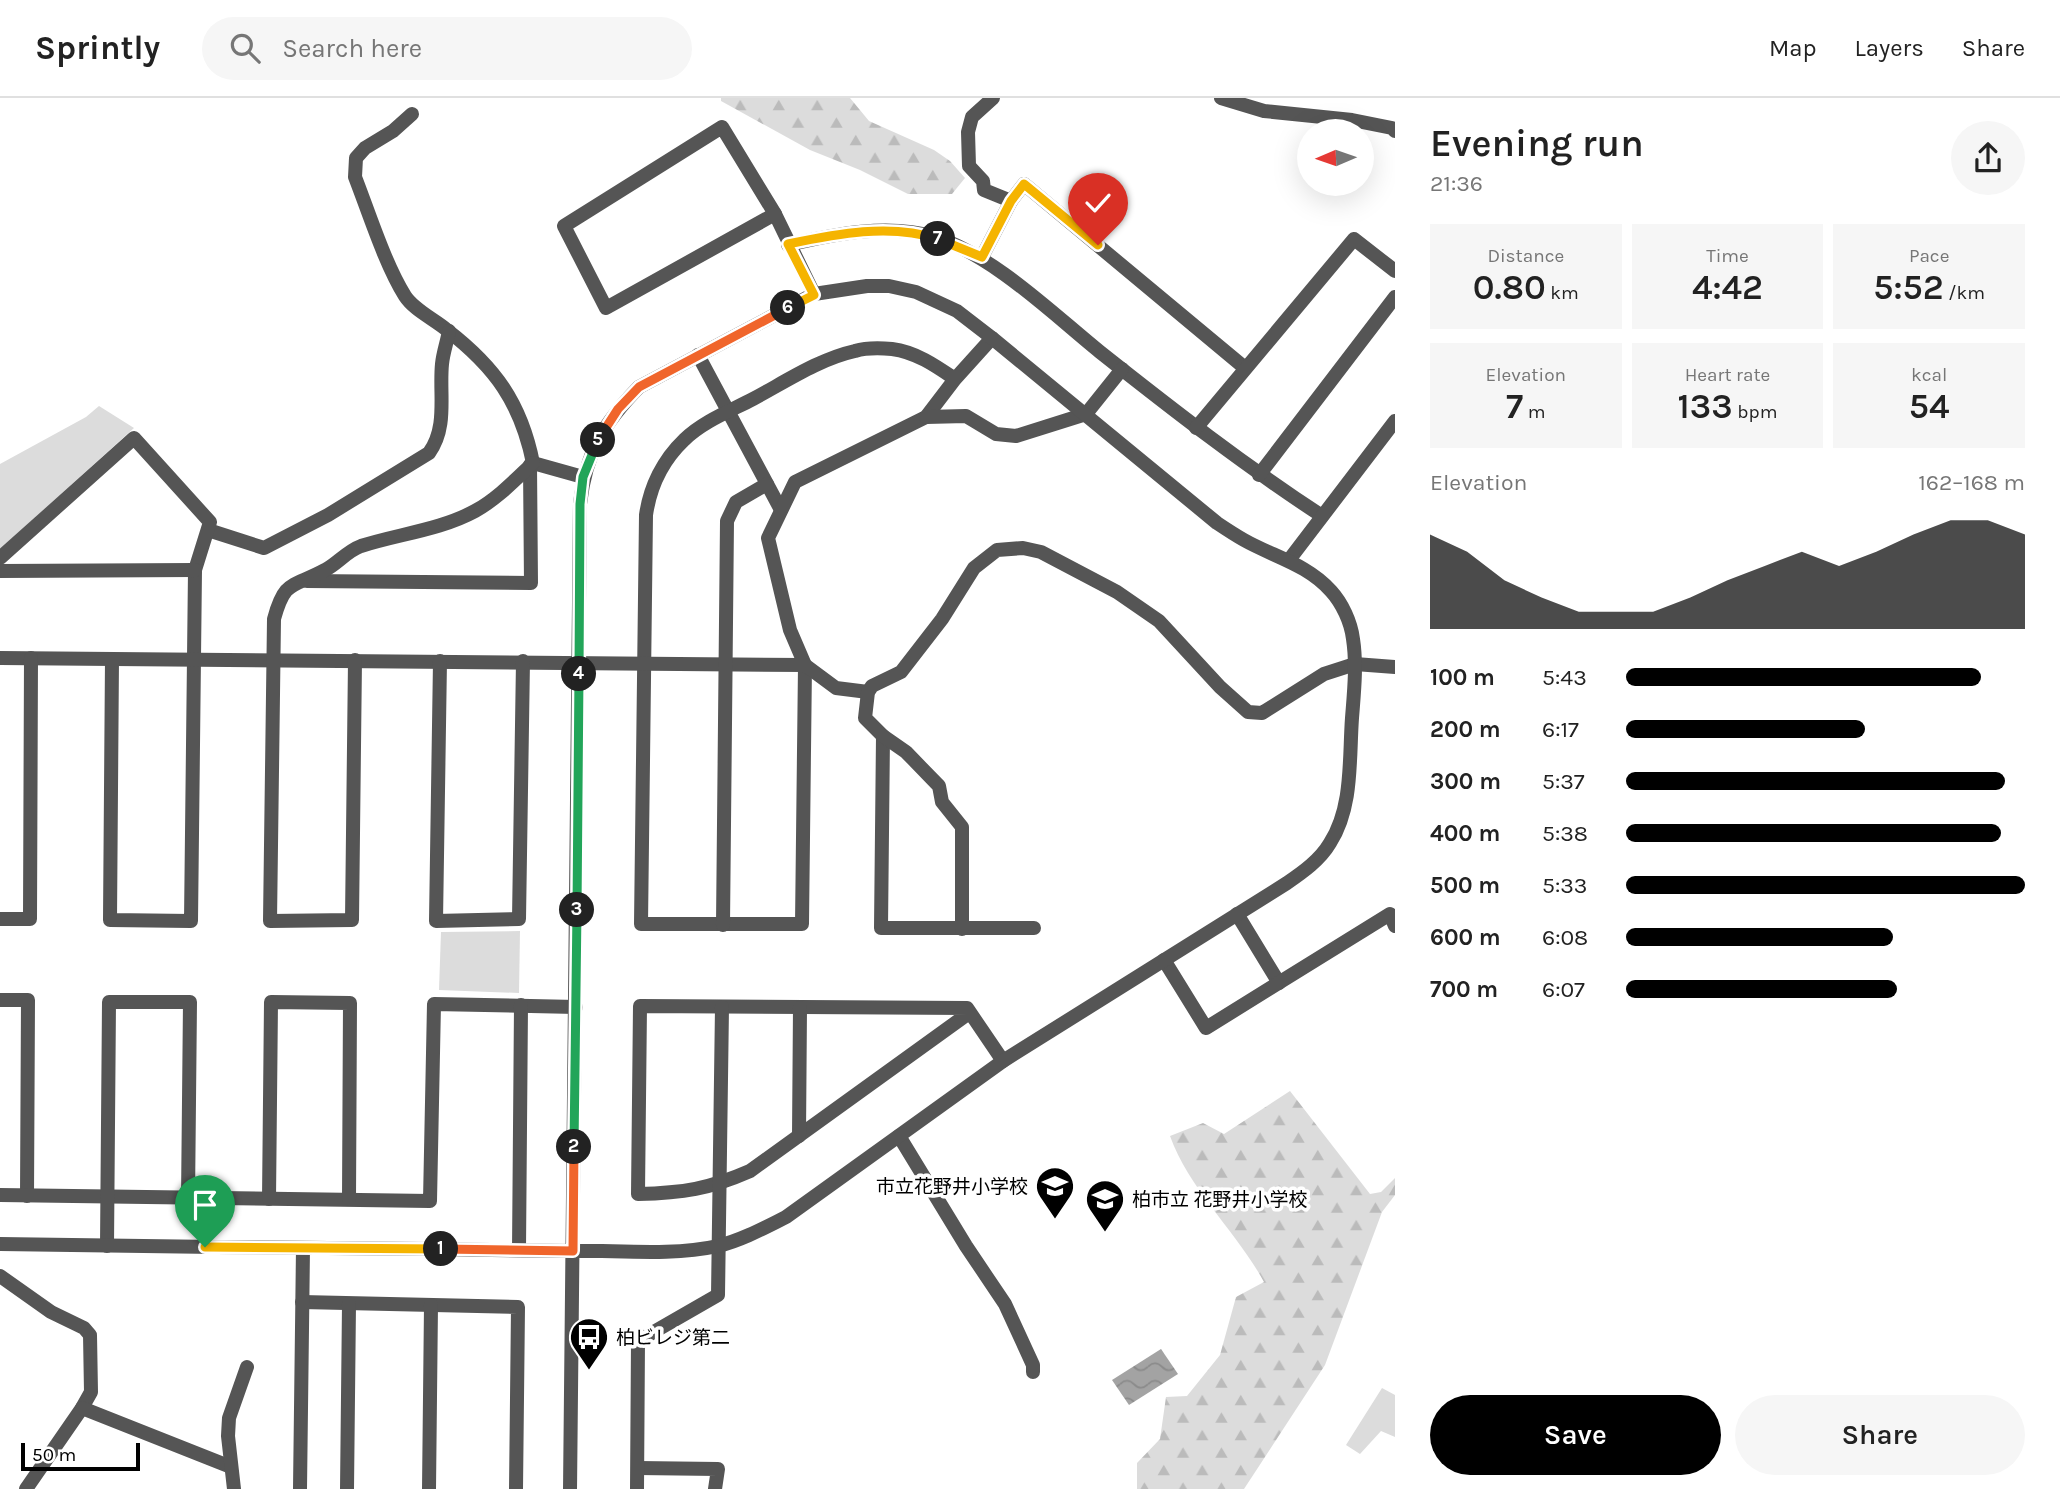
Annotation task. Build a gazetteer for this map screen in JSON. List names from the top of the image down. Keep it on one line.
{"places":{"school or university":["市立花野井小学校","柏市立 花野井小学校"],"bus stop":["柏ビレジ第二"]},"scale_bar":"50 m","north":"left","page":{"header":"Sprintly","search":"Search here","nav":["Map","Layers","Share"],"heading":["Evening run","21:36"],"stats":[["Distance","0.80 km"],["Time","4:42"],["Pace","5:52 /km"],["Elevation","7 m"],["Heart rate","133 bpm"],["kcal","54"]],"pins":["7","6","5","4","3","2","1"],"chart":["Elevation","162–168 m"],"list":[{"name":"100 m","note":"5:43"},{"name":"200 m","note":"6:17"},{"name":"300 m","note":"5:37"},{"name":"400 m","note":"5:38"},{"name":"500 m","note":"5:33"},{"name":"600 m","note":"6:08"},{"name":"700 m","note":"6:07"}],"buttons":["Save","Share"],"scale":"50 m"}}
